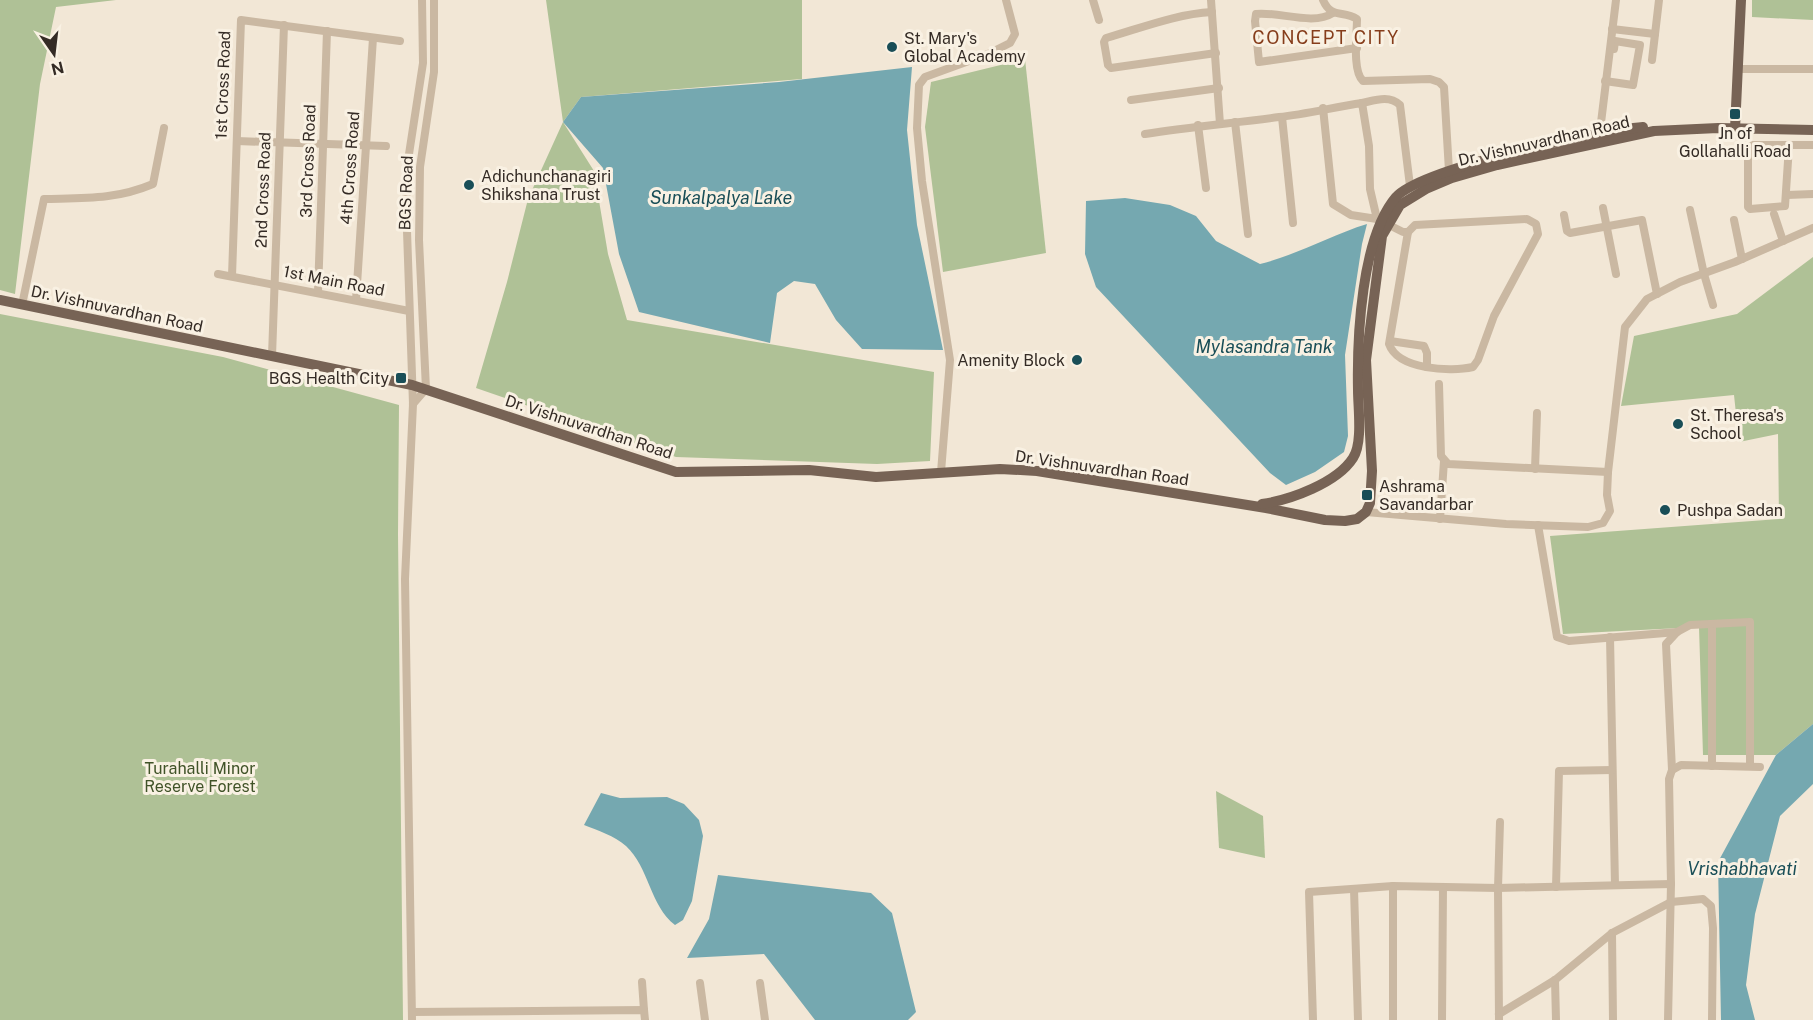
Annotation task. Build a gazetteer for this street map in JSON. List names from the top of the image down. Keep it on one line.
{"streets":{"main road":["Dr. Vishnuvardhan Road"],"street":["1st Cross Road","3rd Cross Road","4th Cross Road","2nd Cross Road","BGS Road","1st Main Road"]},"crossings":[["1st Cross Road","3rd Cross Road"],["1st Cross Road","4th Cross Road"],["1st Cross Road","2nd Cross Road"],["1st Cross Road","1st Main Road"],["Dr. Vishnuvardhan Road","2nd Cross Road"],["Dr. Vishnuvardhan Road","BGS Road"],["3rd Cross Road","1st Main Road"],["4th Cross Road","1st Main Road"],["2nd Cross Road","1st Main Road"],["BGS Road","1st Main Road"]],"districts":["CONCEPT CITY"],"water":["Sunkalpalya Lake","Mylasandra Tank","Vrishabhavati"],"parks":["Turahalli Minor Reserve Forest"],"places":{"other":["St. Mary's Global Academy","Adichunchanagiri Shikshana Trust","Amenity Block","St. Theresa's School","Pushpa Sadan"],"transit":["Jn of Gollahalli Road","BGS Health City","Ashrama Savandarbar"]},"north":"bottom"}
